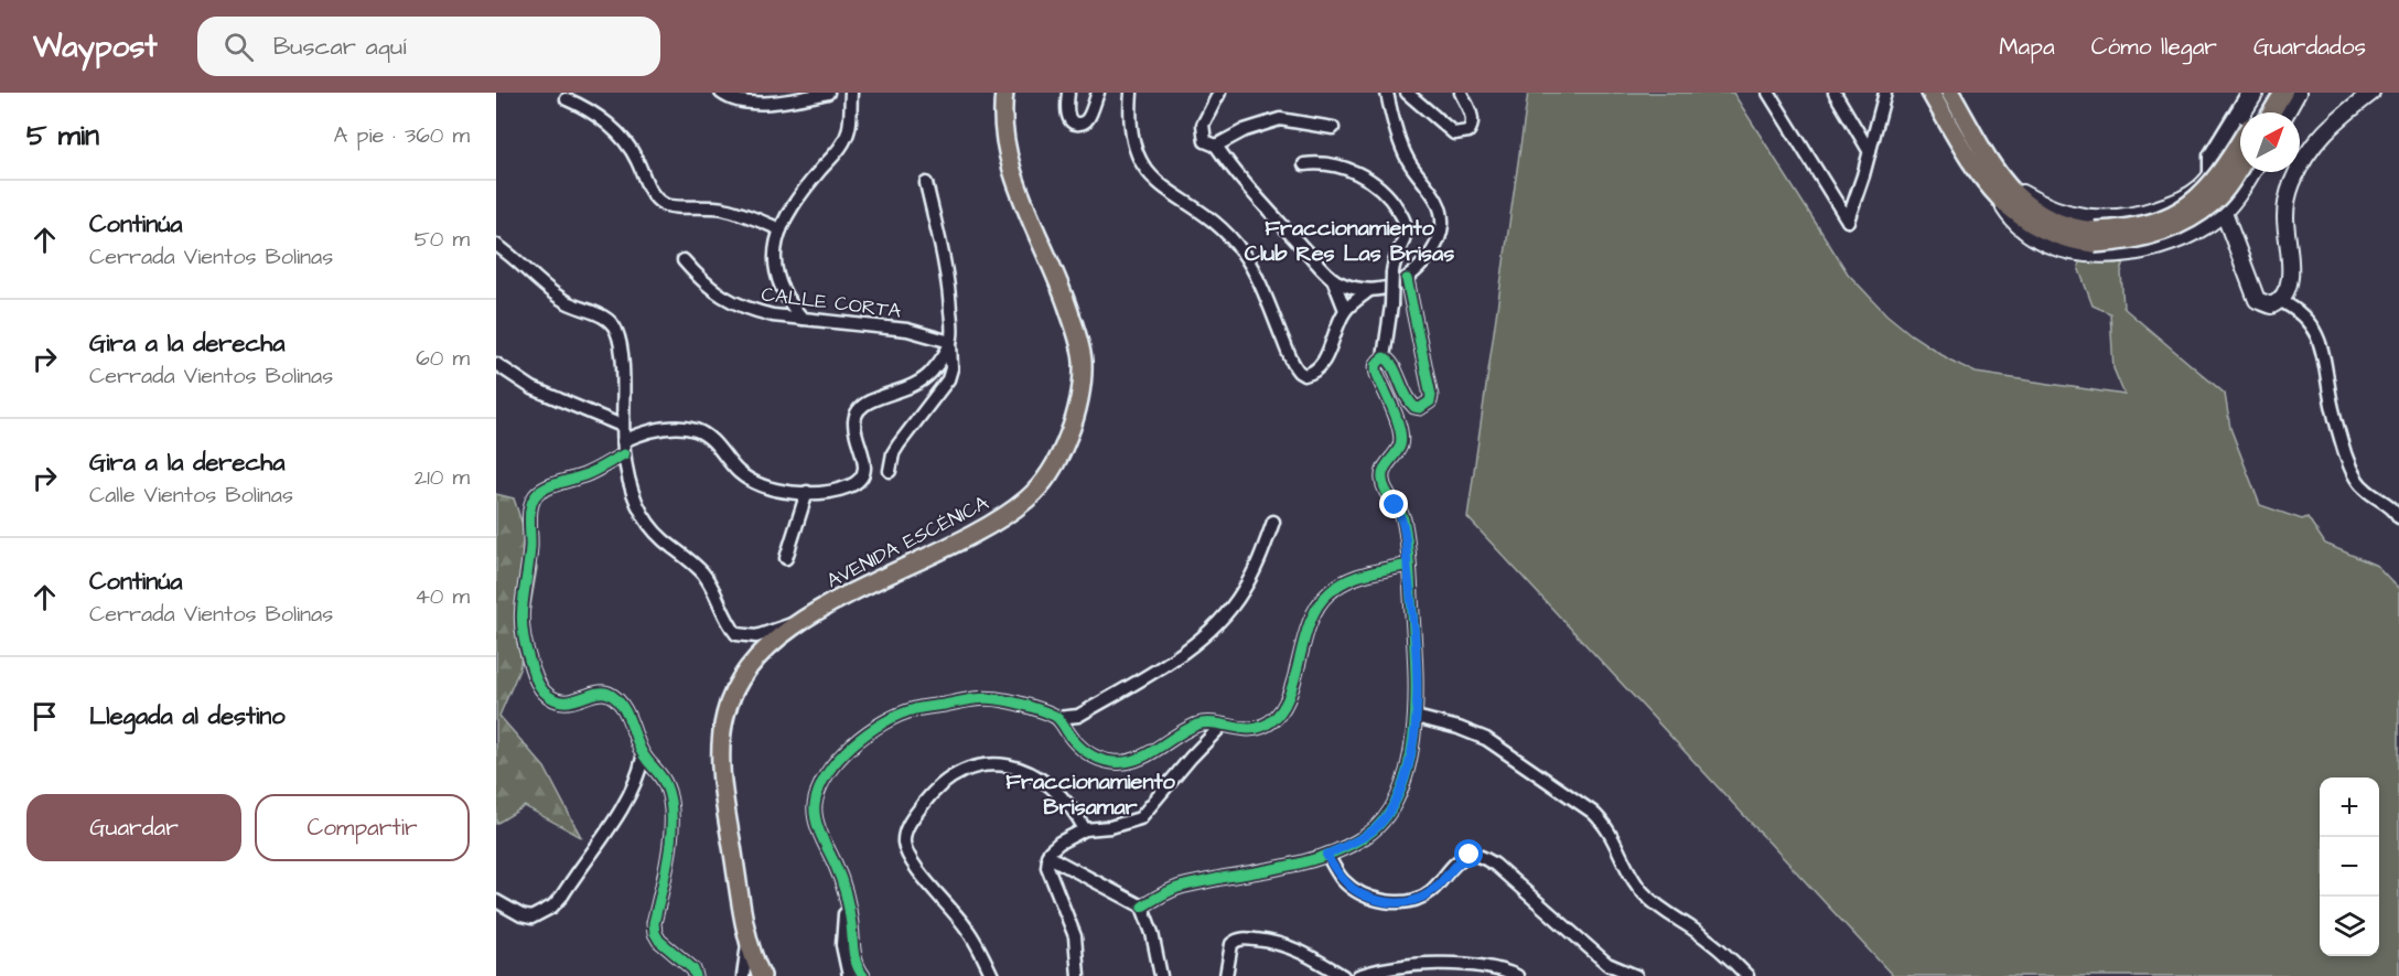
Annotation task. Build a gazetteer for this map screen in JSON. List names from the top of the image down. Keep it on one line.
{"streets":{"main road":["AVENIDA ESCÉNICA"],"street":["CALLE CORTA"]},"districts":["Fraccionamiento Club Res Las Brisas","Fraccionamiento Brisamar"],"north":"top right","page":{"header":"Waypost","search":"Buscar aquí","nav":["Mapa","Cómo llegar","Guardados"],"heading":["5 min","A pie · 360 m"],"list":[["Continúa","Cerrada Vientos Bolinas","50 m"],["Gira a la derecha","Cerrada Vientos Bolinas","60 m"],["Gira a la derecha","Calle Vientos Bolinas","210 m"],["Continúa","Cerrada Vientos Bolinas","40 m"],"Llegada al destino"],"buttons":["Guardar","Compartir"],"map_buttons":["+","−"]}}
